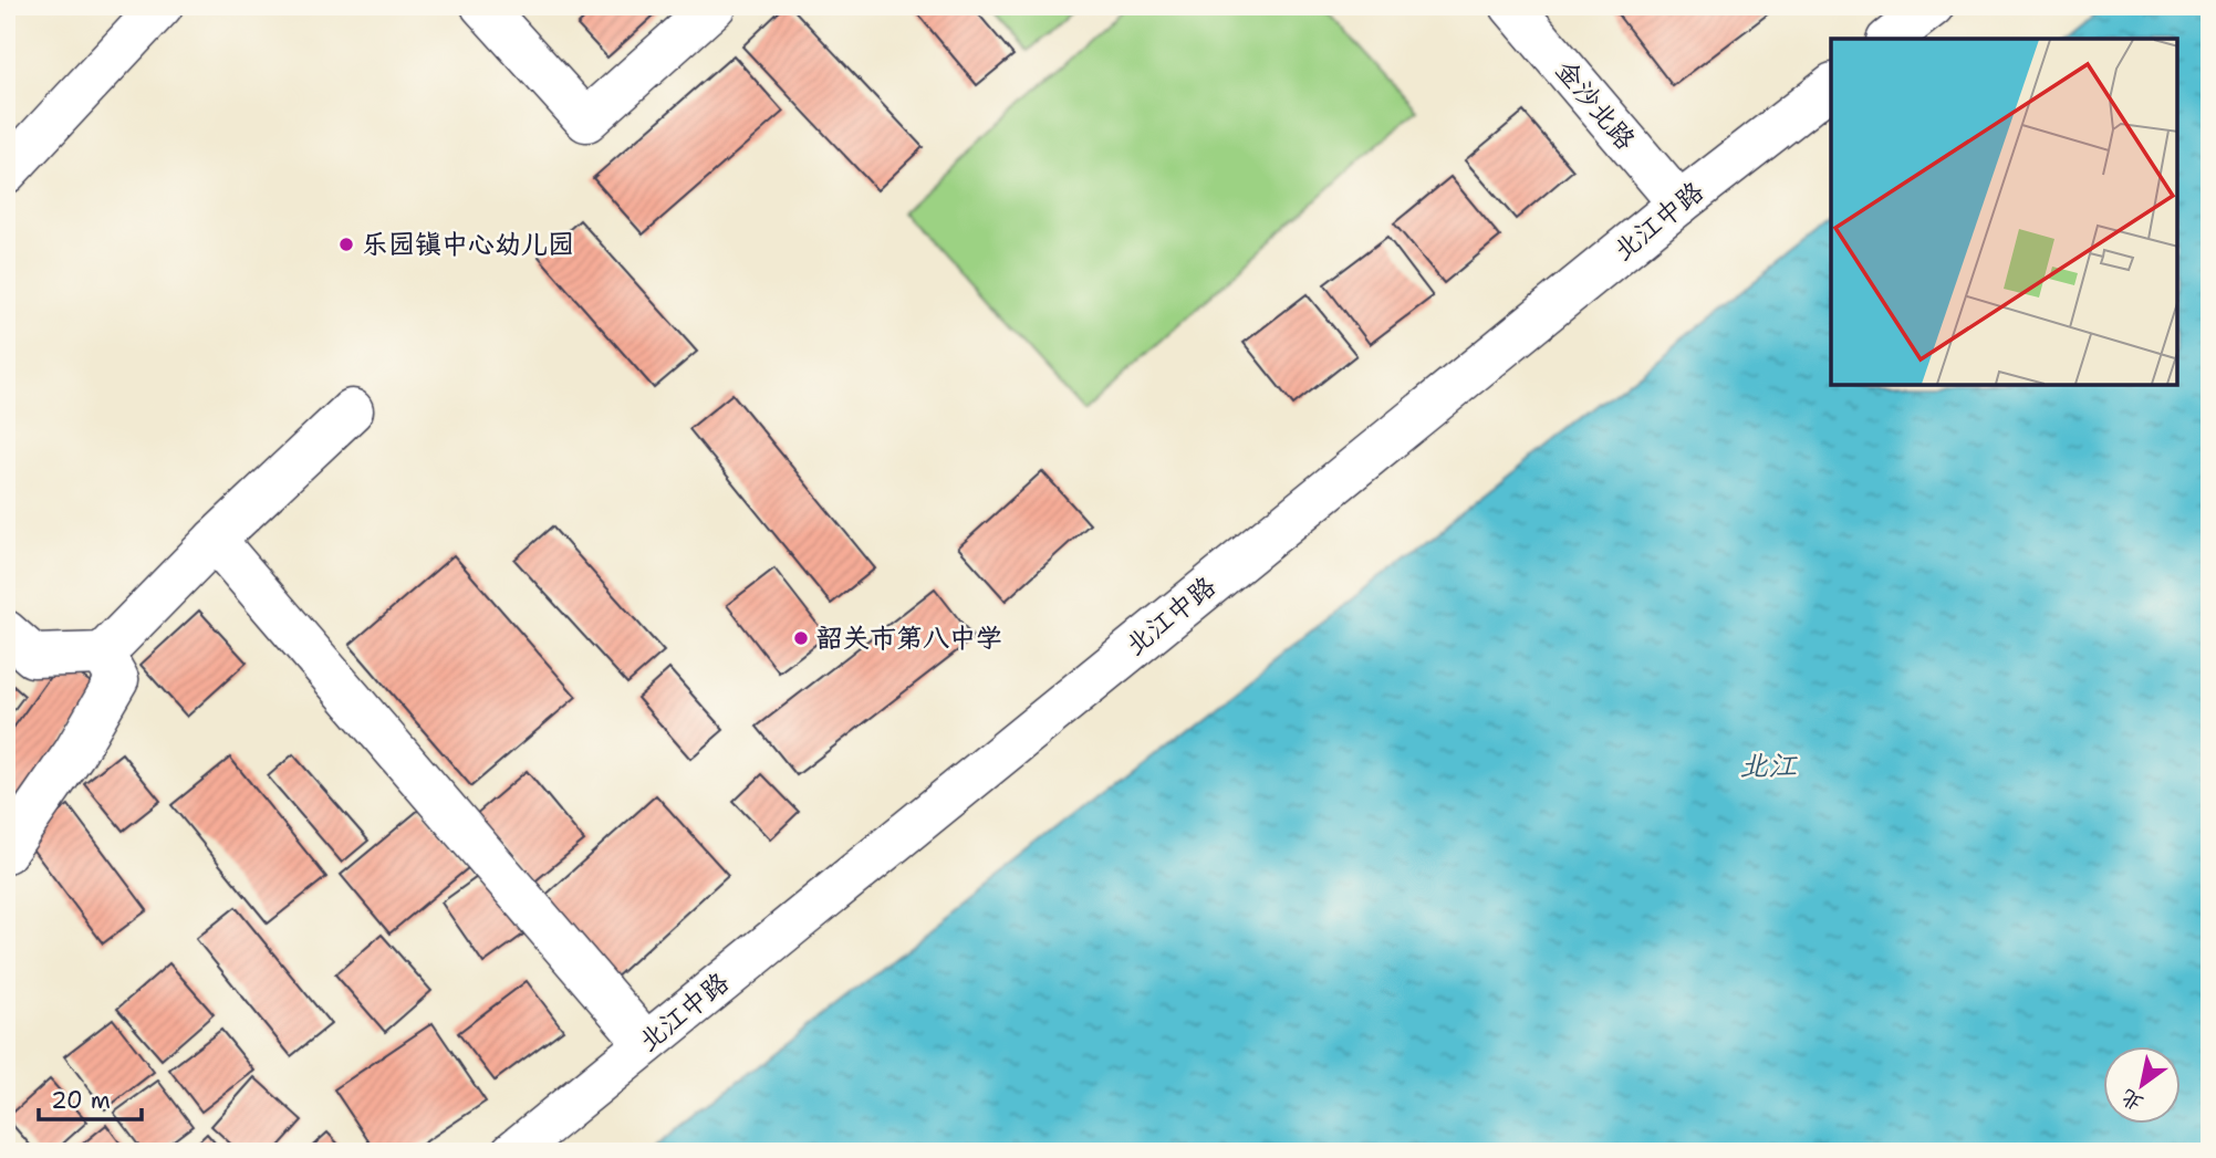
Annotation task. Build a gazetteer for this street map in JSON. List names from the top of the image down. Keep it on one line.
{"streets":{"street":["金沙北路","北江中路"]},"crossings":[["金沙北路","北江中路"]],"water":["北江"],"places":["乐园镇中心幼儿园","韶关市第八中学"],"scale_bar":"20 m","north":"bottom left"}
